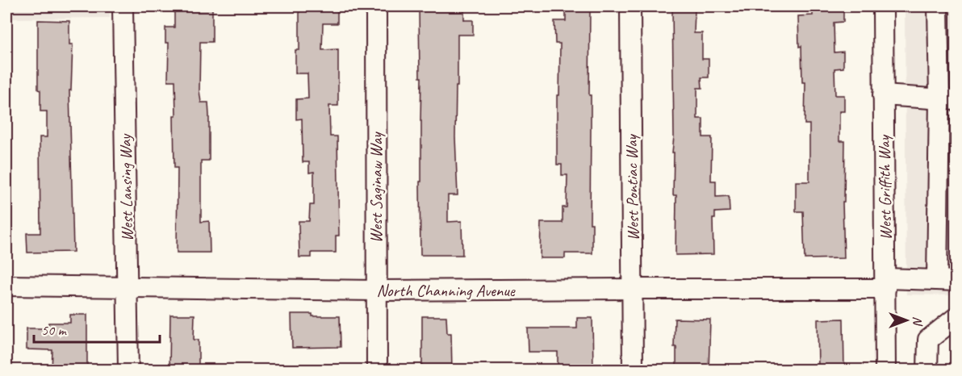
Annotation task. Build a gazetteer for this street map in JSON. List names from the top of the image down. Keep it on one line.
{"streets":{"street":["West Lansing Way","West Saginaw Way","West Pontiac Way","West Griffith Way","North Channing Avenue"]},"crossings":[["West Lansing Way","North Channing Avenue"],["West Saginaw Way","North Channing Avenue"],["West Pontiac Way","North Channing Avenue"],["West Griffith Way","North Channing Avenue"]],"scale_bar":"50 m","north":"right"}
